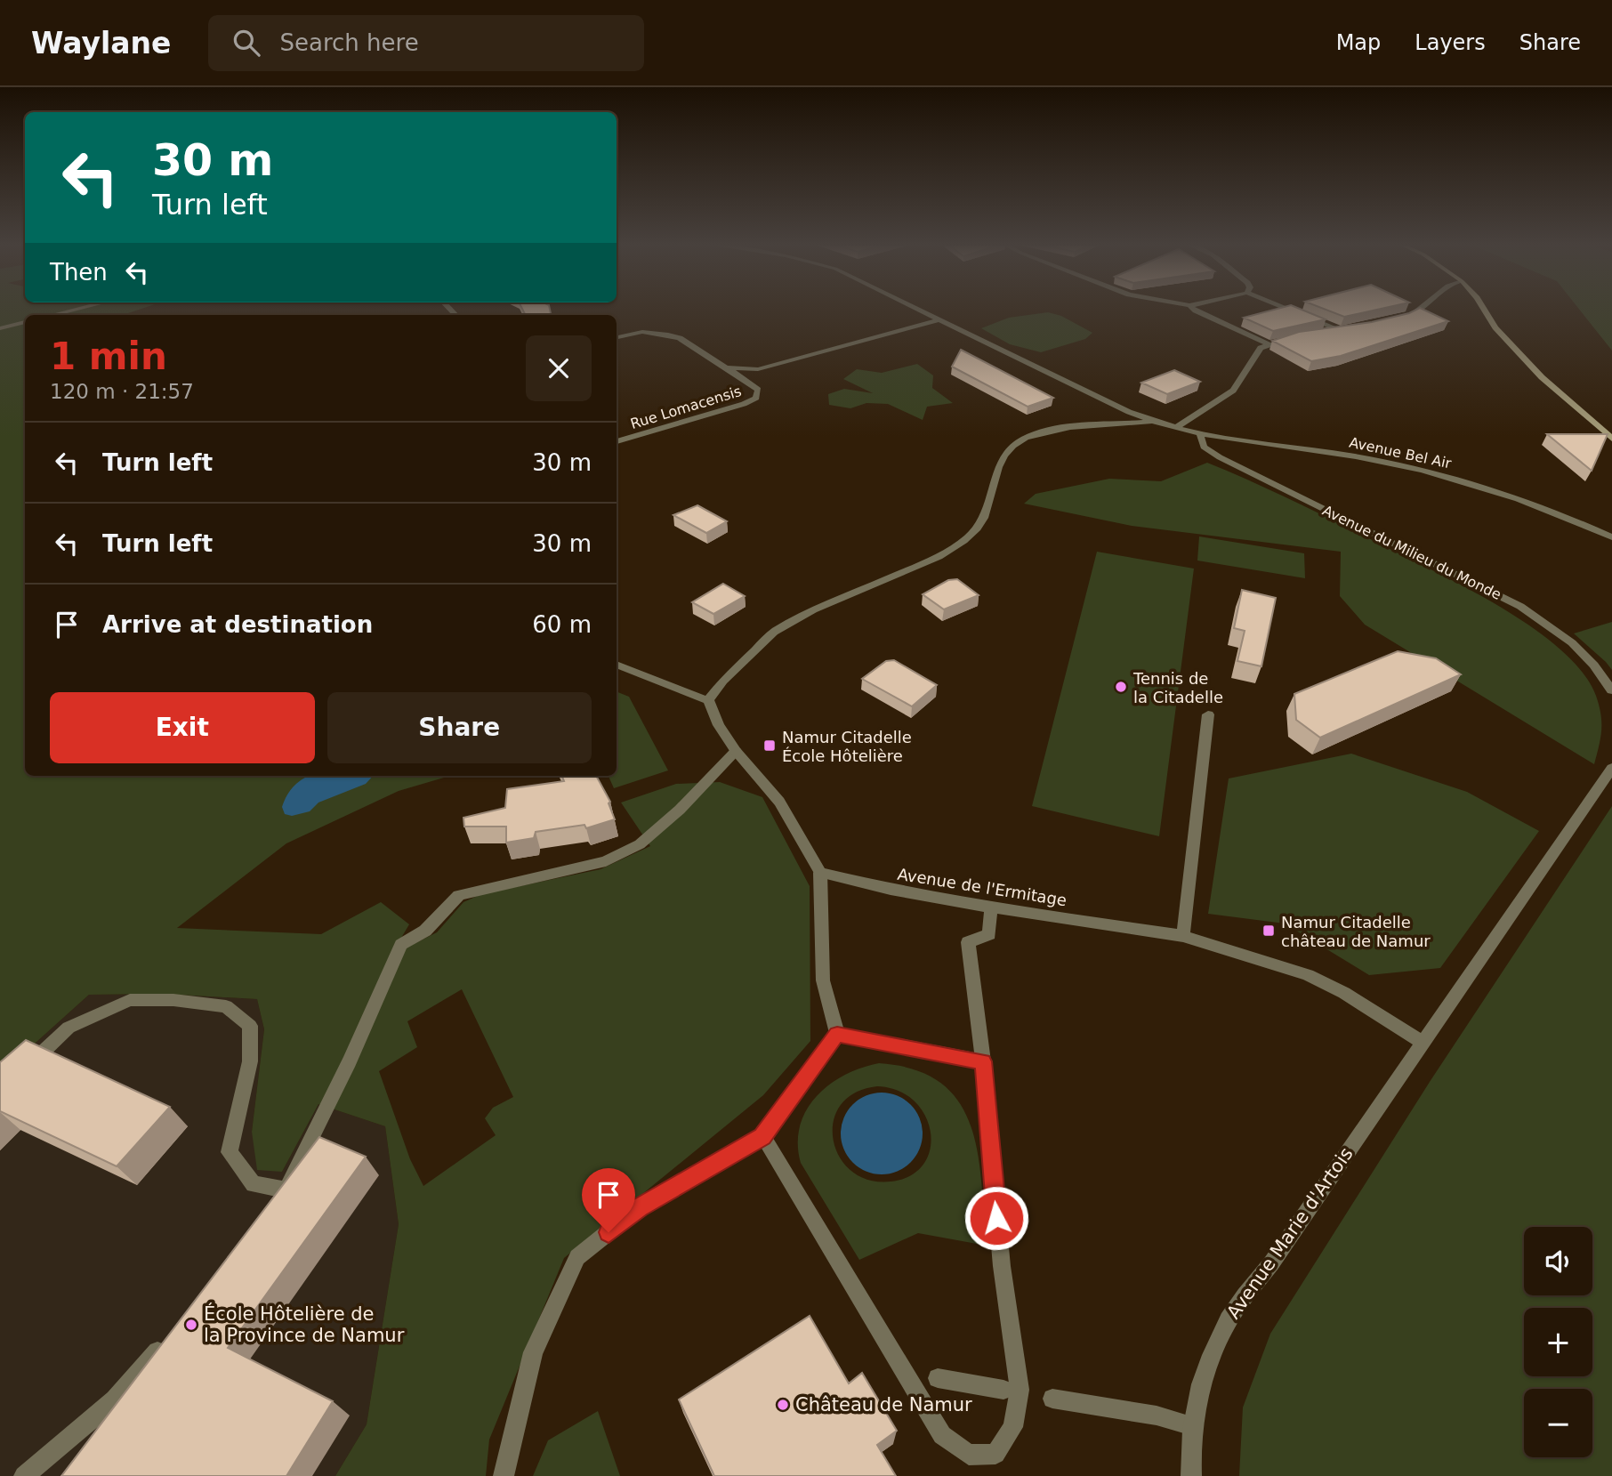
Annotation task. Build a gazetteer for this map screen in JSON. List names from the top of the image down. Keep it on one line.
{"streets":{"street":["Rue Lomacensis","Avenue Bel Air","Avenue du Milieu du Monde","Avenue de l'Ermitage","Avenue Marie d'Artois"]},"crossings":[["Avenue Bel Air","Avenue du Milieu du Monde"],["Avenue de l'Ermitage","Avenue Marie d'Artois"]],"places":{"other":["Tennis de la Citadelle","École Hôtelière de la Province de Namur","Château de Namur"],"transit":["Namur Citadelle École Hôtelière","Namur Citadelle château de Namur"]},"page":{"header":"Waylane","search":"Search here","nav":["Map","Layers","Share"],"turn":["30 m","Turn left"],"then":"Then","heading":["1 min","120 m · 21:57"],"list":[{"name":"Turn left","value":"30 m"},{"name":"Turn left","value":"30 m"},{"name":"Arrive at destination","value":"60 m"}],"buttons":["Exit","Share"],"map_buttons":["+","−"]}}
